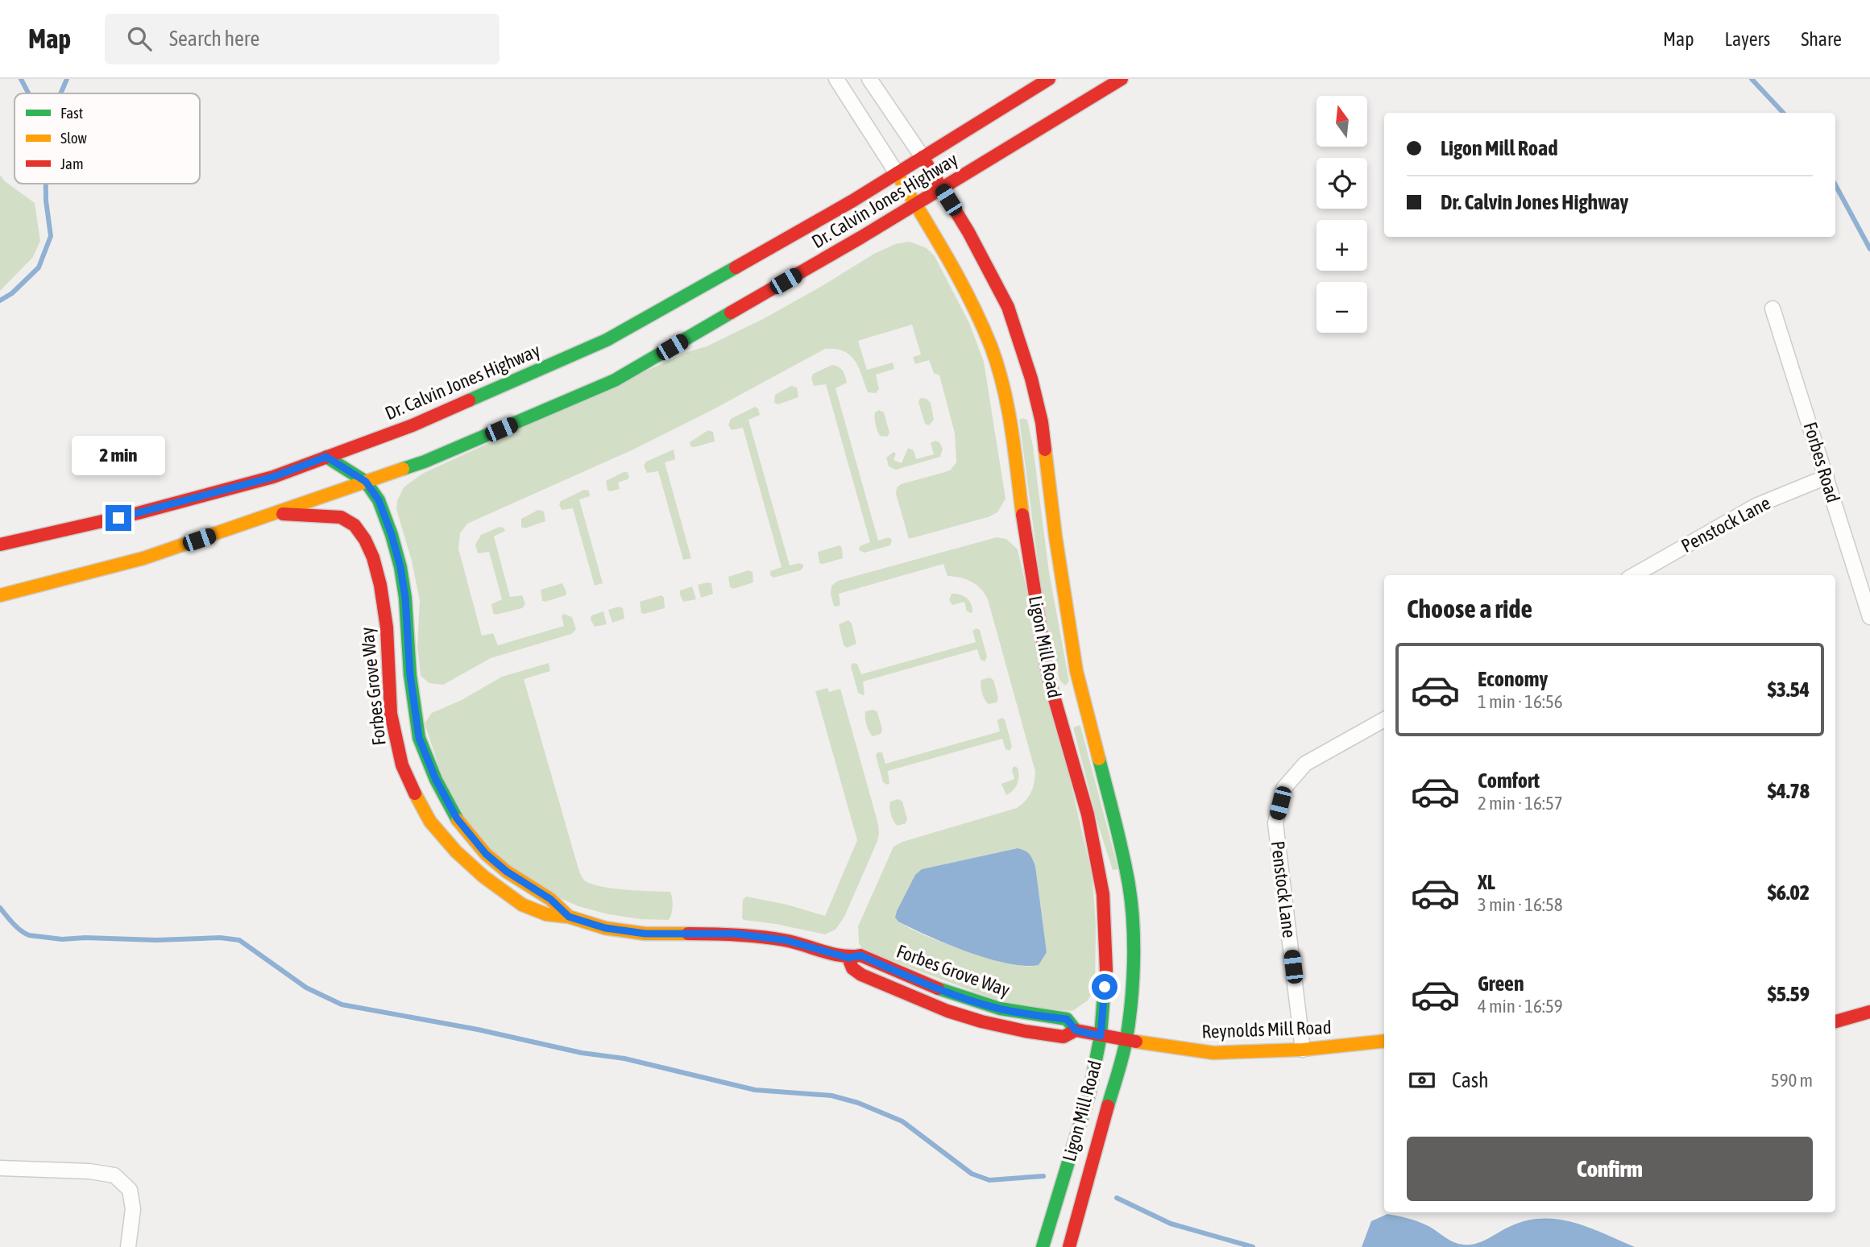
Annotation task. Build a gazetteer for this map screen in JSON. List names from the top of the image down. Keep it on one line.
{"streets":{"main road":["Dr. Calvin Jones Highway","Ligon Mill Road","Forbes Grove Way","Reynolds Mill Road"],"street":["Forbes Road","Penstock Lane"]},"crossings":[["Dr. Calvin Jones Highway","Ligon Mill Road"],["Dr. Calvin Jones Highway","Forbes Grove Way"],["Forbes Road","Penstock Lane"],["Penstock Lane","Reynolds Mill Road"],["Ligon Mill Road","Forbes Grove Way"],["Ligon Mill Road","Reynolds Mill Road"],["Forbes Grove Way","Reynolds Mill Road"]],"legend":["Fast","Slow","Jam"],"north":"top","page":{"header":"Map","search":"Search here","nav":["Map","Layers","Share"],"map_buttons":["+","−"],"banner":["Ligon Mill Road","Dr. Calvin Jones Highway"],"bubble":"2 min","heading":"Choose a ride","list":[{"name":"Economy","note":"1 min · 16:56","value":"$3.54"},{"name":"Comfort","note":"2 min · 16:57","value":"$4.78"},{"name":"XL","note":"3 min · 16:58","value":"$6.02"},{"name":"Green","note":"4 min · 16:59","value":"$5.59"}],"pay":["Cash","590 m"],"buttons":"Confirm"}}
